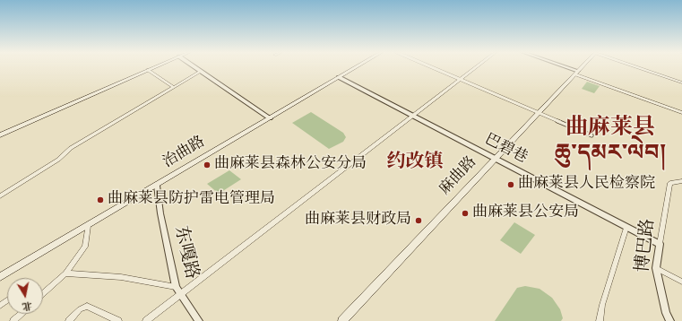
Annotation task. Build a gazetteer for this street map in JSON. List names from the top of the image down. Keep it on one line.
{"streets":{"main road":["治曲路","麻曲路"],"street":["巴碧巷","博巴路","东嘎路"]},"crossings":[["巴碧巷","治曲路"],["巴碧巷","麻曲路"],["巴碧巷","博巴路"],["治曲路","东嘎路"]],"districts":["曲麻莱县 ཆུ་དམར་ལེབ།","约改镇"],"places":["曲麻莱县森林公安分局","曲麻莱县人民检察院","曲麻莱县防护雷电管理局","曲麻莱县公安局","曲麻莱县财政局"],"north":"bottom"}
